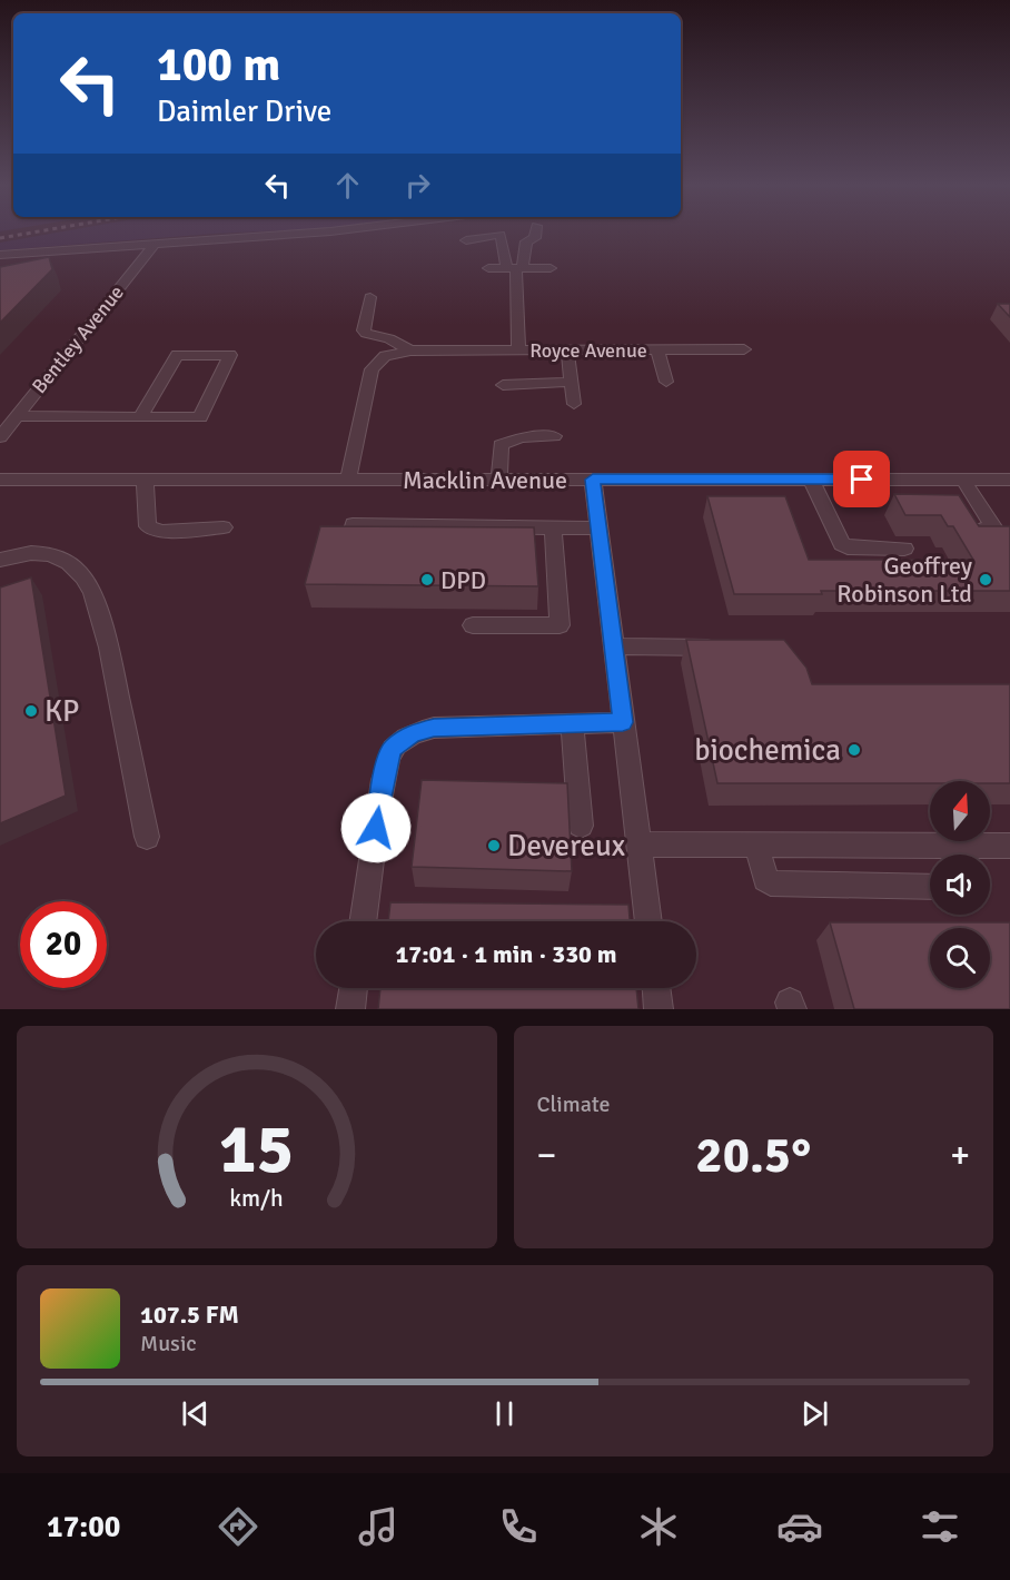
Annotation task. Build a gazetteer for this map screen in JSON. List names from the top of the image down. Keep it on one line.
{"streets":{"street":["Bentley Avenue","Royce Avenue","Macklin Avenue"]},"crossings":[["Royce Avenue","Macklin Avenue"]],"places":["DPD","Geoffrey Robinson Ltd","KP","biochemica","Devereux"],"north":"top","page":{"turn":["100 m","Daimler Drive"],"limit":"20","trip":"17:01 · 1 min · 330 m","tile":"Climate","heat":["−","20.5°","+"],"song":["107.5 FM","Music"],"tabs":"17:00","gauge":["15","km/h"]}}
